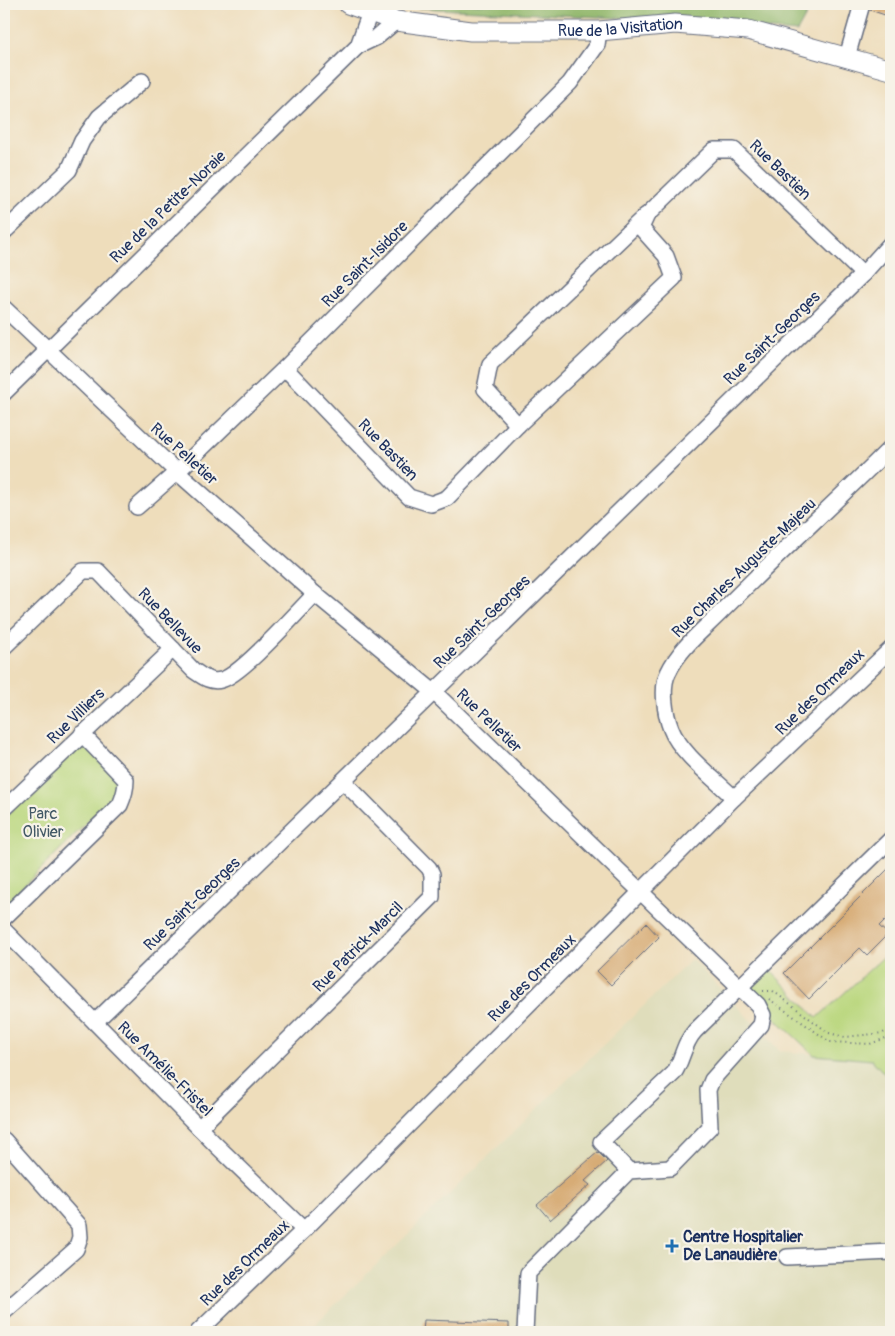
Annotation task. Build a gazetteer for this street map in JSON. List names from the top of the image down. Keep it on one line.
{"streets":{"main road":["Rue de la Visitation"],"street":["Rue Bastien","Rue de la Petite-Noraie","Rue Saint-Isidore","Rue Saint-Georges","Rue Pelletier","Rue Charles-Auguste-Majeau","Rue Bellevue","Rue des Ormeaux","Rue Villiers","Rue Patrick-Marcil","Rue Amélie-Fristel"]},"crossings":[["Rue de la Visitation","Rue de la Petite-Noraie"],["Rue de la Visitation","Rue Saint-Isidore"],["Rue Bastien","Rue Saint-Isidore"],["Rue Bastien","Rue Saint-Georges"],["Rue de la Petite-Noraie","Rue Pelletier"],["Rue Saint-Isidore","Rue Pelletier"],["Rue Saint-Georges","Rue Pelletier"],["Rue Saint-Georges","Rue Patrick-Marcil"],["Rue Saint-Georges","Rue Amélie-Fristel"],["Rue Pelletier","Rue Bellevue"],["Rue Pelletier","Rue des Ormeaux"],["Rue Charles-Auguste-Majeau","Rue des Ormeaux"],["Rue Bellevue","Rue Villiers"],["Rue des Ormeaux","Rue Amélie-Fristel"],["Rue Patrick-Marcil","Rue Amélie-Fristel"]],"parks":["Parc Olivier"],"places":{"health":["Centre Hospitalier De Lanaudière"]}}
